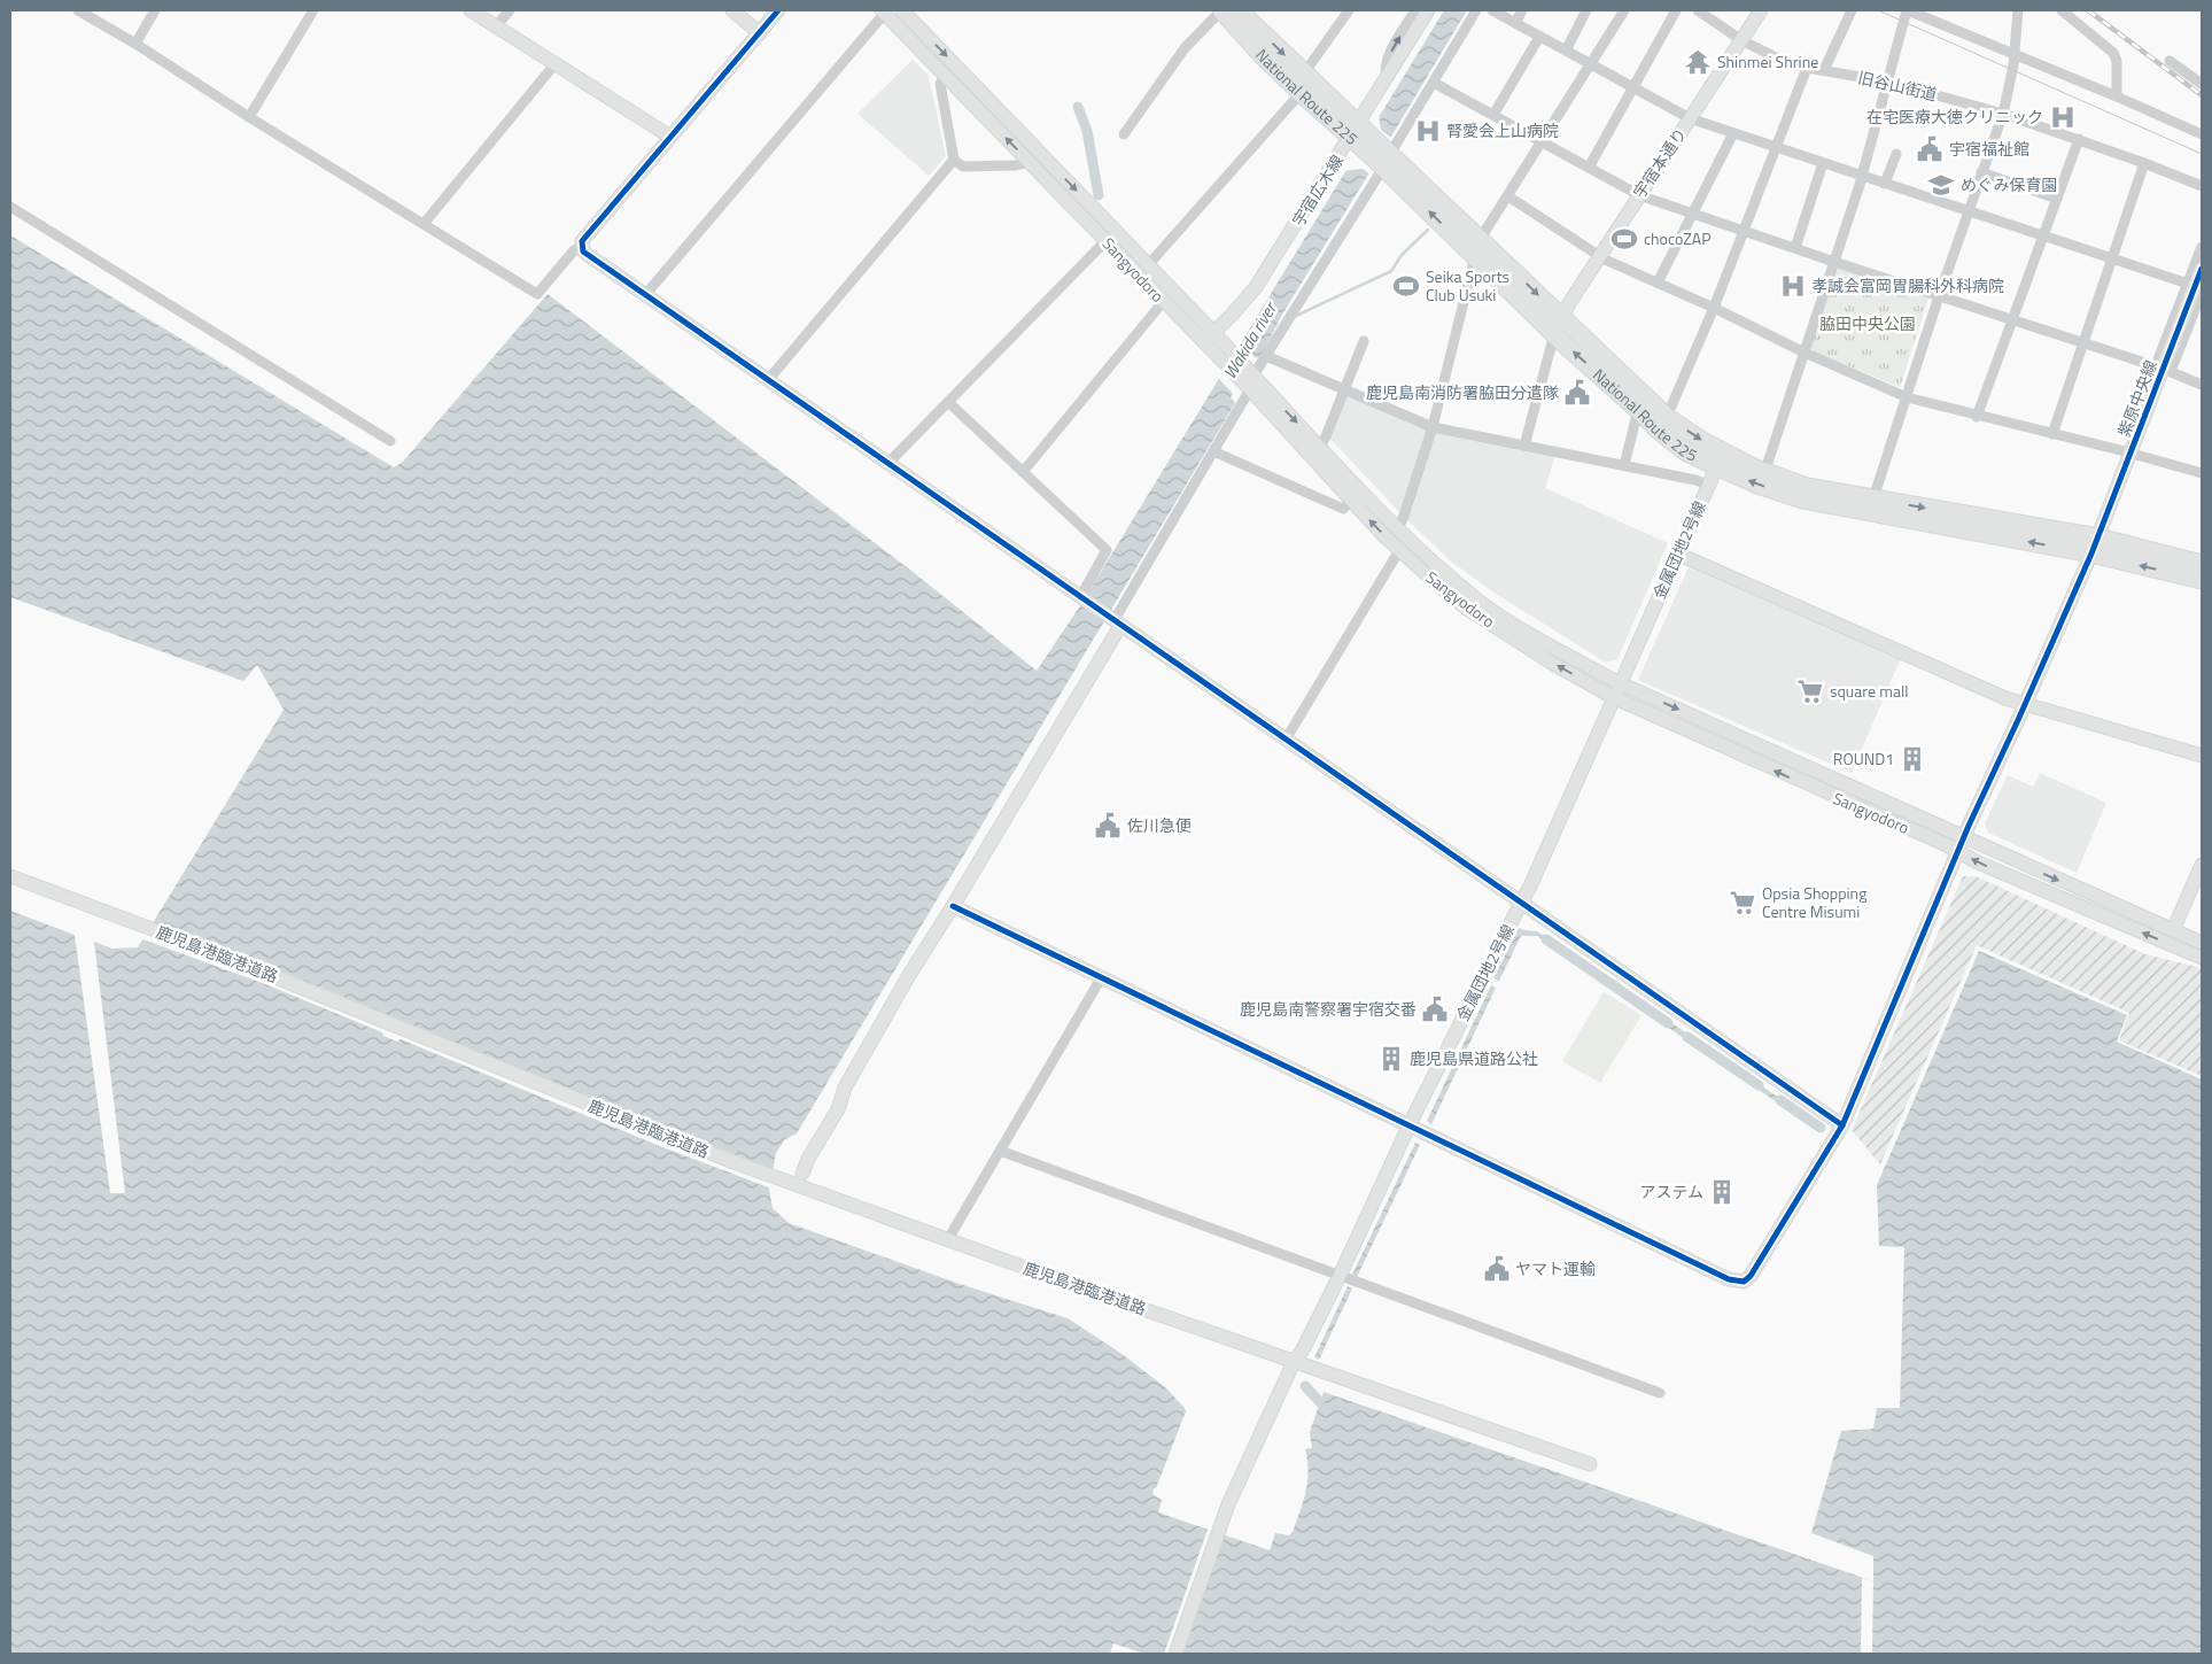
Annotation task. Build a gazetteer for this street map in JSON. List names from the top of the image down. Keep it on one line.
{"streets":{"highway":["National Route 225"],"street":["旧谷山街道","宇宿本通り","宇宿広木線","Sangyodoro","紫原中央線","金属団地2号線","鹿児島港臨港道路"]},"crossings":[["旧谷山街道","宇宿本通り"],["National Route 225","宇宿本通り"],["National Route 225","宇宿広木線"],["National Route 225","紫原中央線"],["National Route 225","金属団地2号線"],["宇宿広木線","Sangyodoro"],["Sangyodoro","紫原中央線"],["Sangyodoro","金属団地2号線"],["紫原中央線","金属団地2号線"],["金属団地2号線","鹿児島港臨港道路"]],"water":["Wakida river"],"parks":["脇田中央公園"],"places":{"temple":["Shinmei Shrine"],"hospital":["在宅医療大徳クリニック","腎愛会上山病院","孝誠会富岡胃腸科外科病院"],"public building":["宇宿福祉館","鹿児島南消防署脇田分遣隊","佐川急便","鹿児島南警察署宇宿交番","ヤマト運輸"],"school or university":["めぐみ保育園"],"sports":["chocoZAP","Seika Sports Club Usuki"],"supermarket":["square mall","Opsia Shopping Centre Misumi"],"building":["ROUND1","鹿児島県道路公社","アステム"]}}
